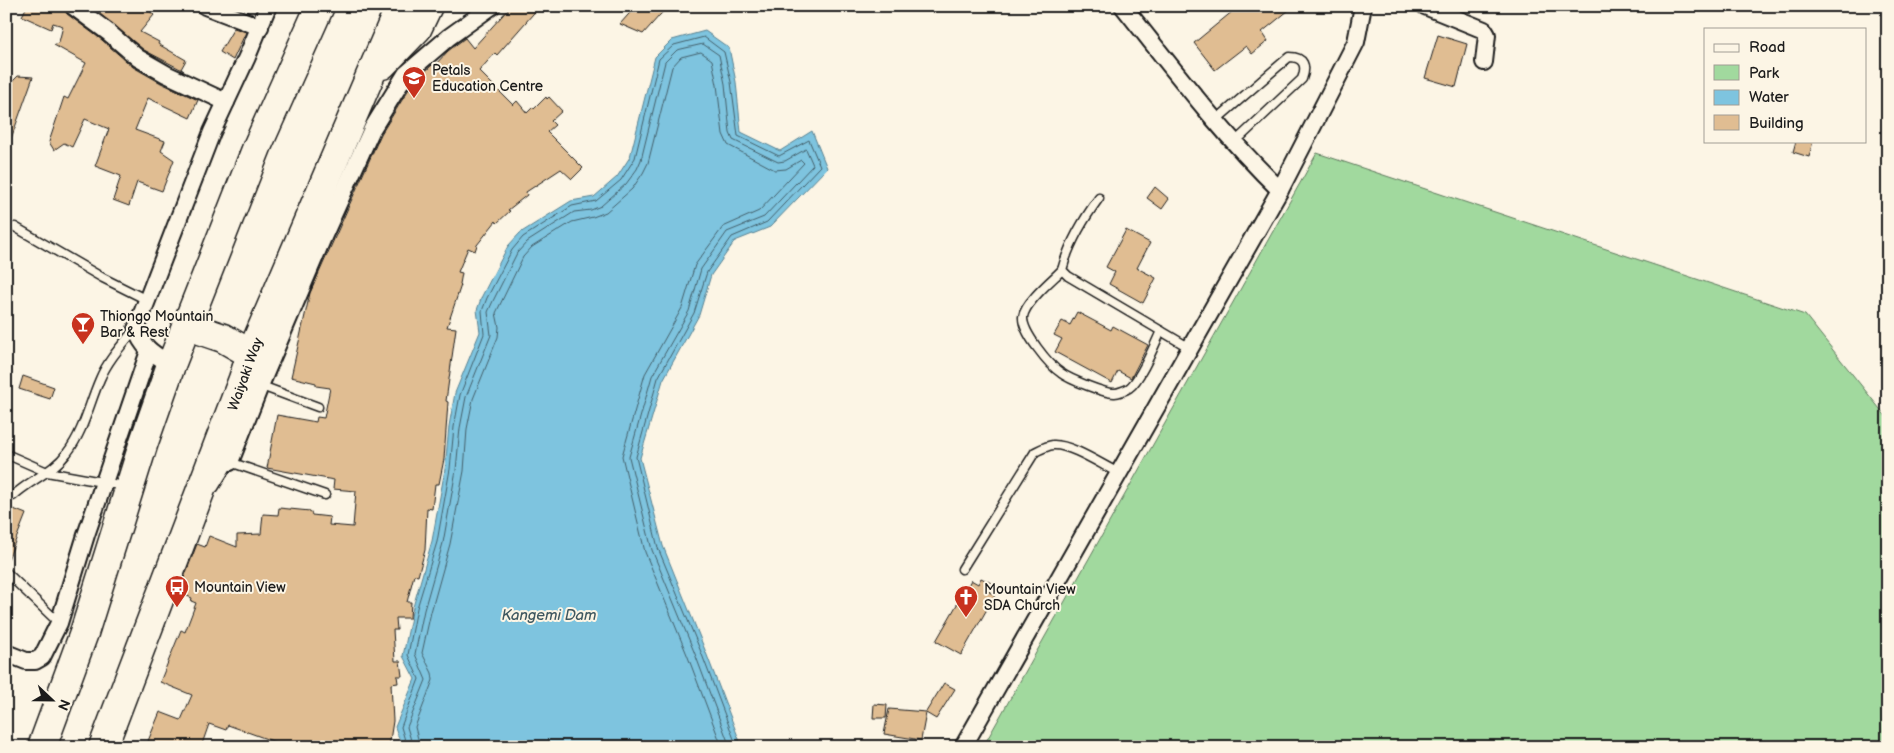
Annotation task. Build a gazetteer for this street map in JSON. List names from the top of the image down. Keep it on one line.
{"streets":{"highway":["Waiyaki Way"]},"water":["Kangemi Dam"],"places":{"school or university":["Petals Education Centre"],"bar":["Thiongo Mountain Bar & Rest"],"bus stop":["Mountain View"],"church":["Mountain View SDA Church"]},"legend":["Road","Park","Water","Building"],"north":"right"}
